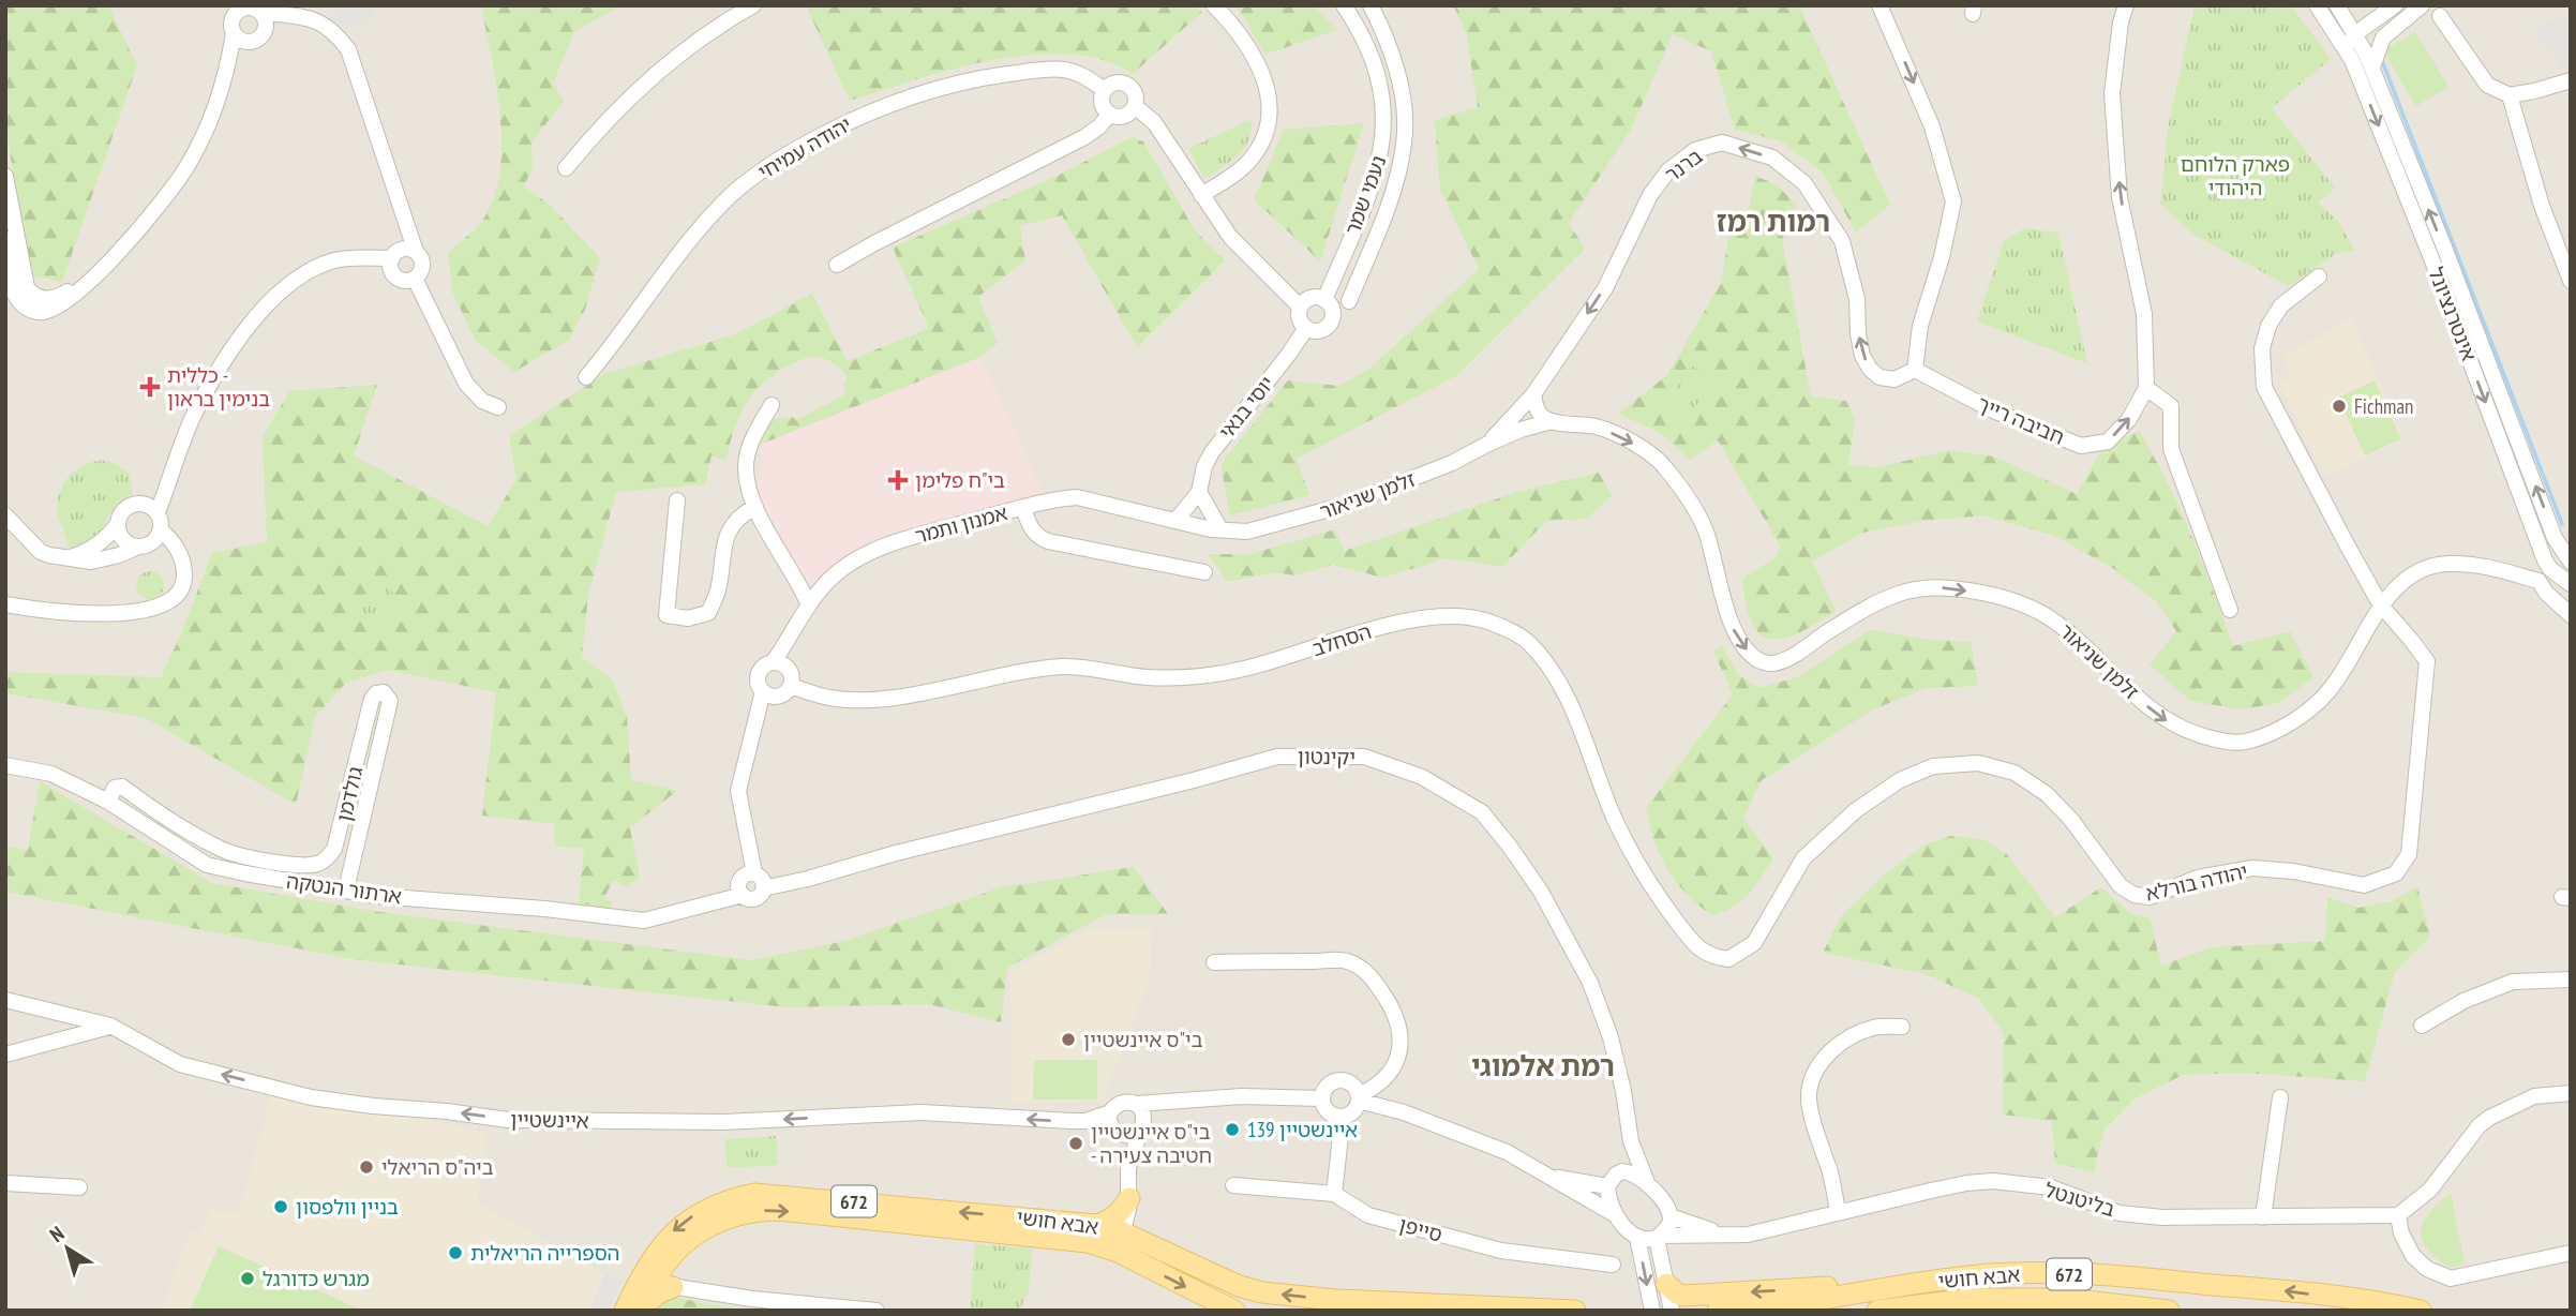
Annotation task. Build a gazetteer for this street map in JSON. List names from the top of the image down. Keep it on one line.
{"streets":{"main road":["672","אבא חושי"],"street":["יהודה עמיחי","ברנר","נעמי שמר","אינטרנציונל","יוסי בנאי","חביבה רייך","זלמן שניאור","אמנון ותמר","הסחלב","יקינטון","גולדמן","יהודה בורלא","ארתור הנטקה","איינשטיין","בליטנטל","סייפן"]},"crossings":[["ברנר","חביבה רייך"],["ברנר","זלמן שניאור"],["נעמי שמר","יוסי בנאי"],["יוסי בנאי","זלמן שניאור"],["יוסי בנאי","אמנון ותמר"],["זלמן שניאור","אמנון ותמר"],["זלמן שניאור","יהודה בורלא"],["אמנון ותמר","הסחלב"],["הסחלב","יהודה בורלא"],["יקינטון","ארתור הנטקה"],["יקינטון","בליטנטל"],["גולדמן","ארתור הנטקה"]],"one_way":["חביבה רייך","איינשטיין"],"districts":["רמות רמז","רמת אלמוגי"],"parks":["פארק הלוחם היהודי"],"places":{"health":["כללית - בנימין בראון","בי\"ח פלימן"],"other":["Fichman","בי\"ס איינשטיין","איינשטיין 139","בי\"ס איינשטיין - חטיבה צעירה","ביה\"ס הריאלי","בניין וולפסון","הספרייה הריאלית","מגרש כדורגל"]},"north":"top left"}
